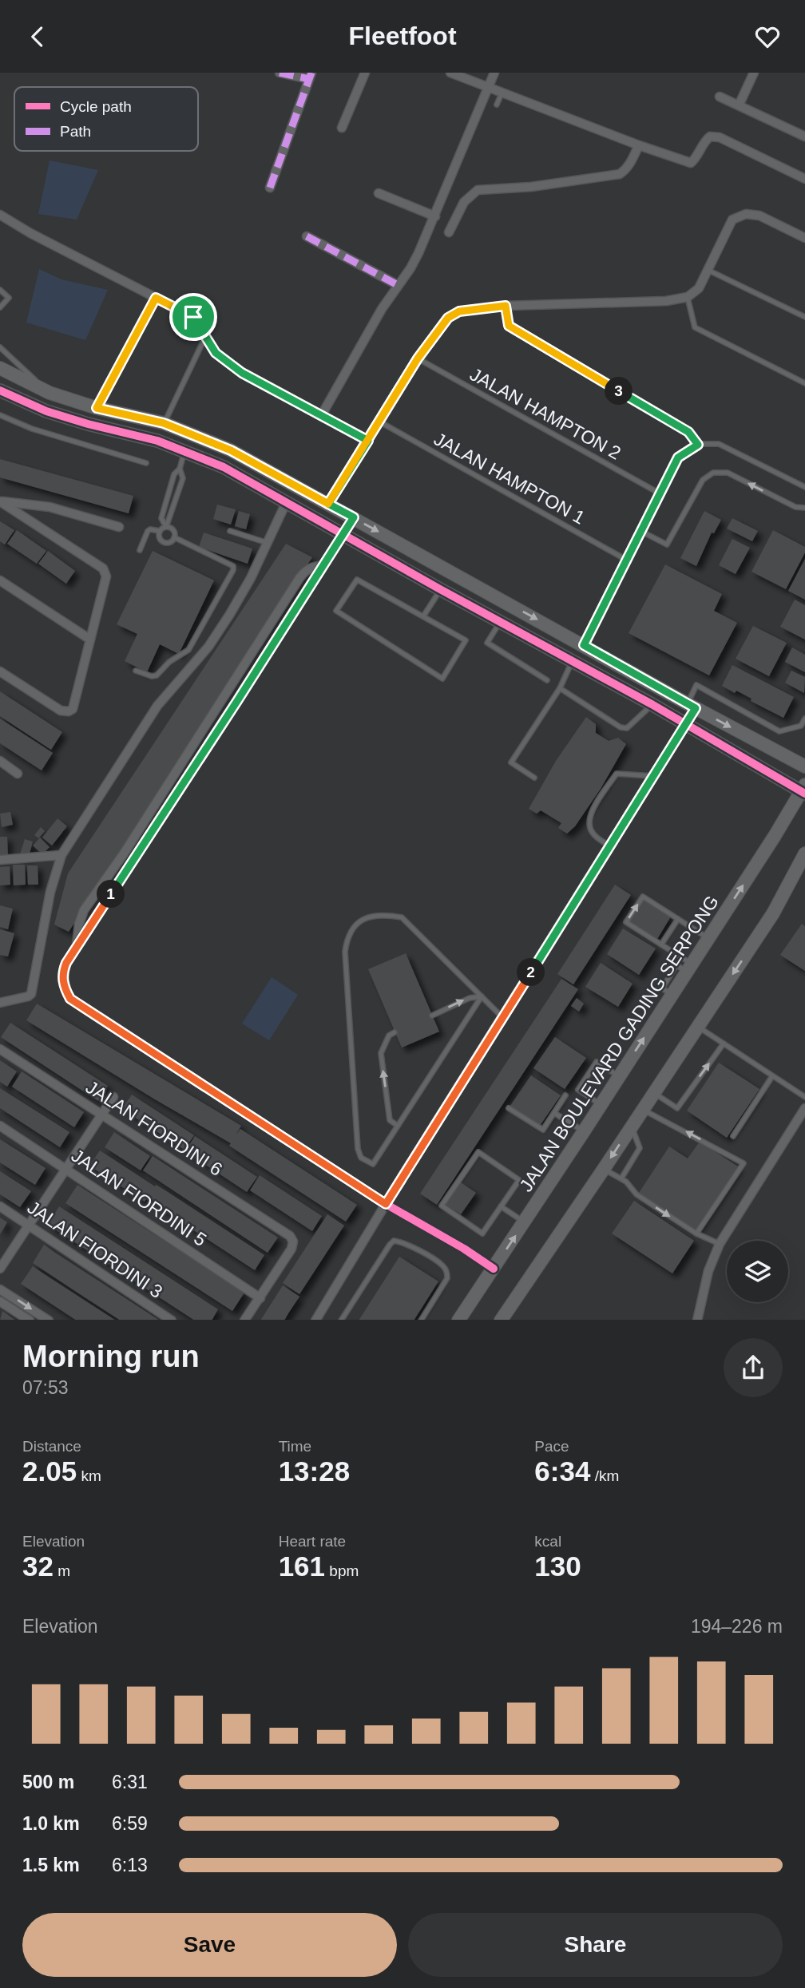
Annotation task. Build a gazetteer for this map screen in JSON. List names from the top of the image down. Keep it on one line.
{"streets":{"street":["JALAN BOULEVARD GADING SERPONG","JALAN FIORDINI 6","JALAN FIORDINI 5","JALAN FIORDINI 3"],"lane":["JALAN HAMPTON 2","JALAN HAMPTON 1"]},"crossings":[["JALAN FIORDINI 6","JALAN FIORDINI 5"]],"legend":["Cycle path","Path"],"page":{"header":"Fleetfoot","pins":["3","1","2"],"heading":["Morning run","07:53"],"stats":[["Distance","2.05 km"],["Time","13:28"],["Pace","6:34 /km"],["Elevation","32 m"],["Heart rate","161 bpm"],["kcal","130"]],"chart":["Elevation","194–226 m"],"list":[{"name":"500 m","note":"6:31"},{"name":"1.0 km","note":"6:59"},{"name":"1.5 km","note":"6:13"}],"buttons":["Save","Share"]}}
